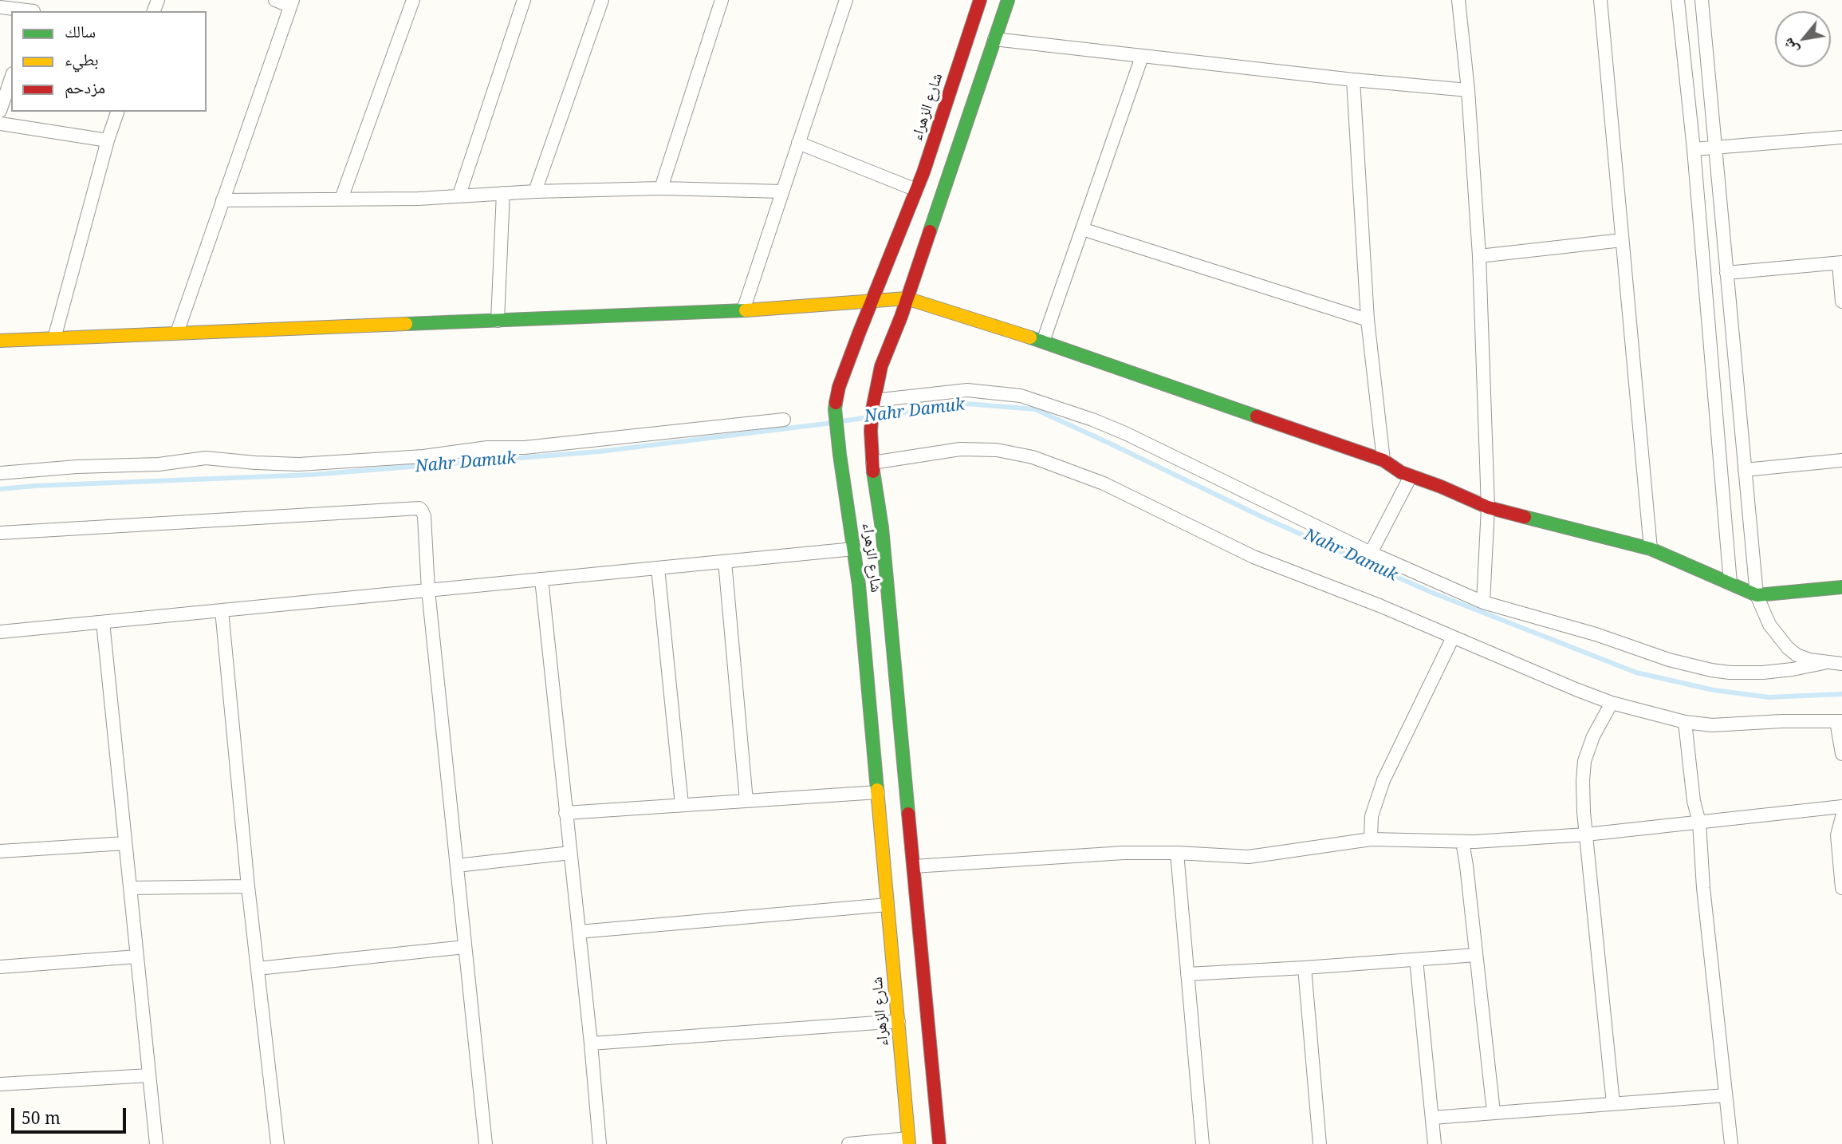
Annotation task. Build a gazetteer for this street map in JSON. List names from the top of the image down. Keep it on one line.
{"streets":{"main road":["شارع الزهراء"]},"water":["Nahr Damuk"],"legend":["سالك","بطيء","مزدحم"],"scale_bar":"50 m","north":"bottom left"}
